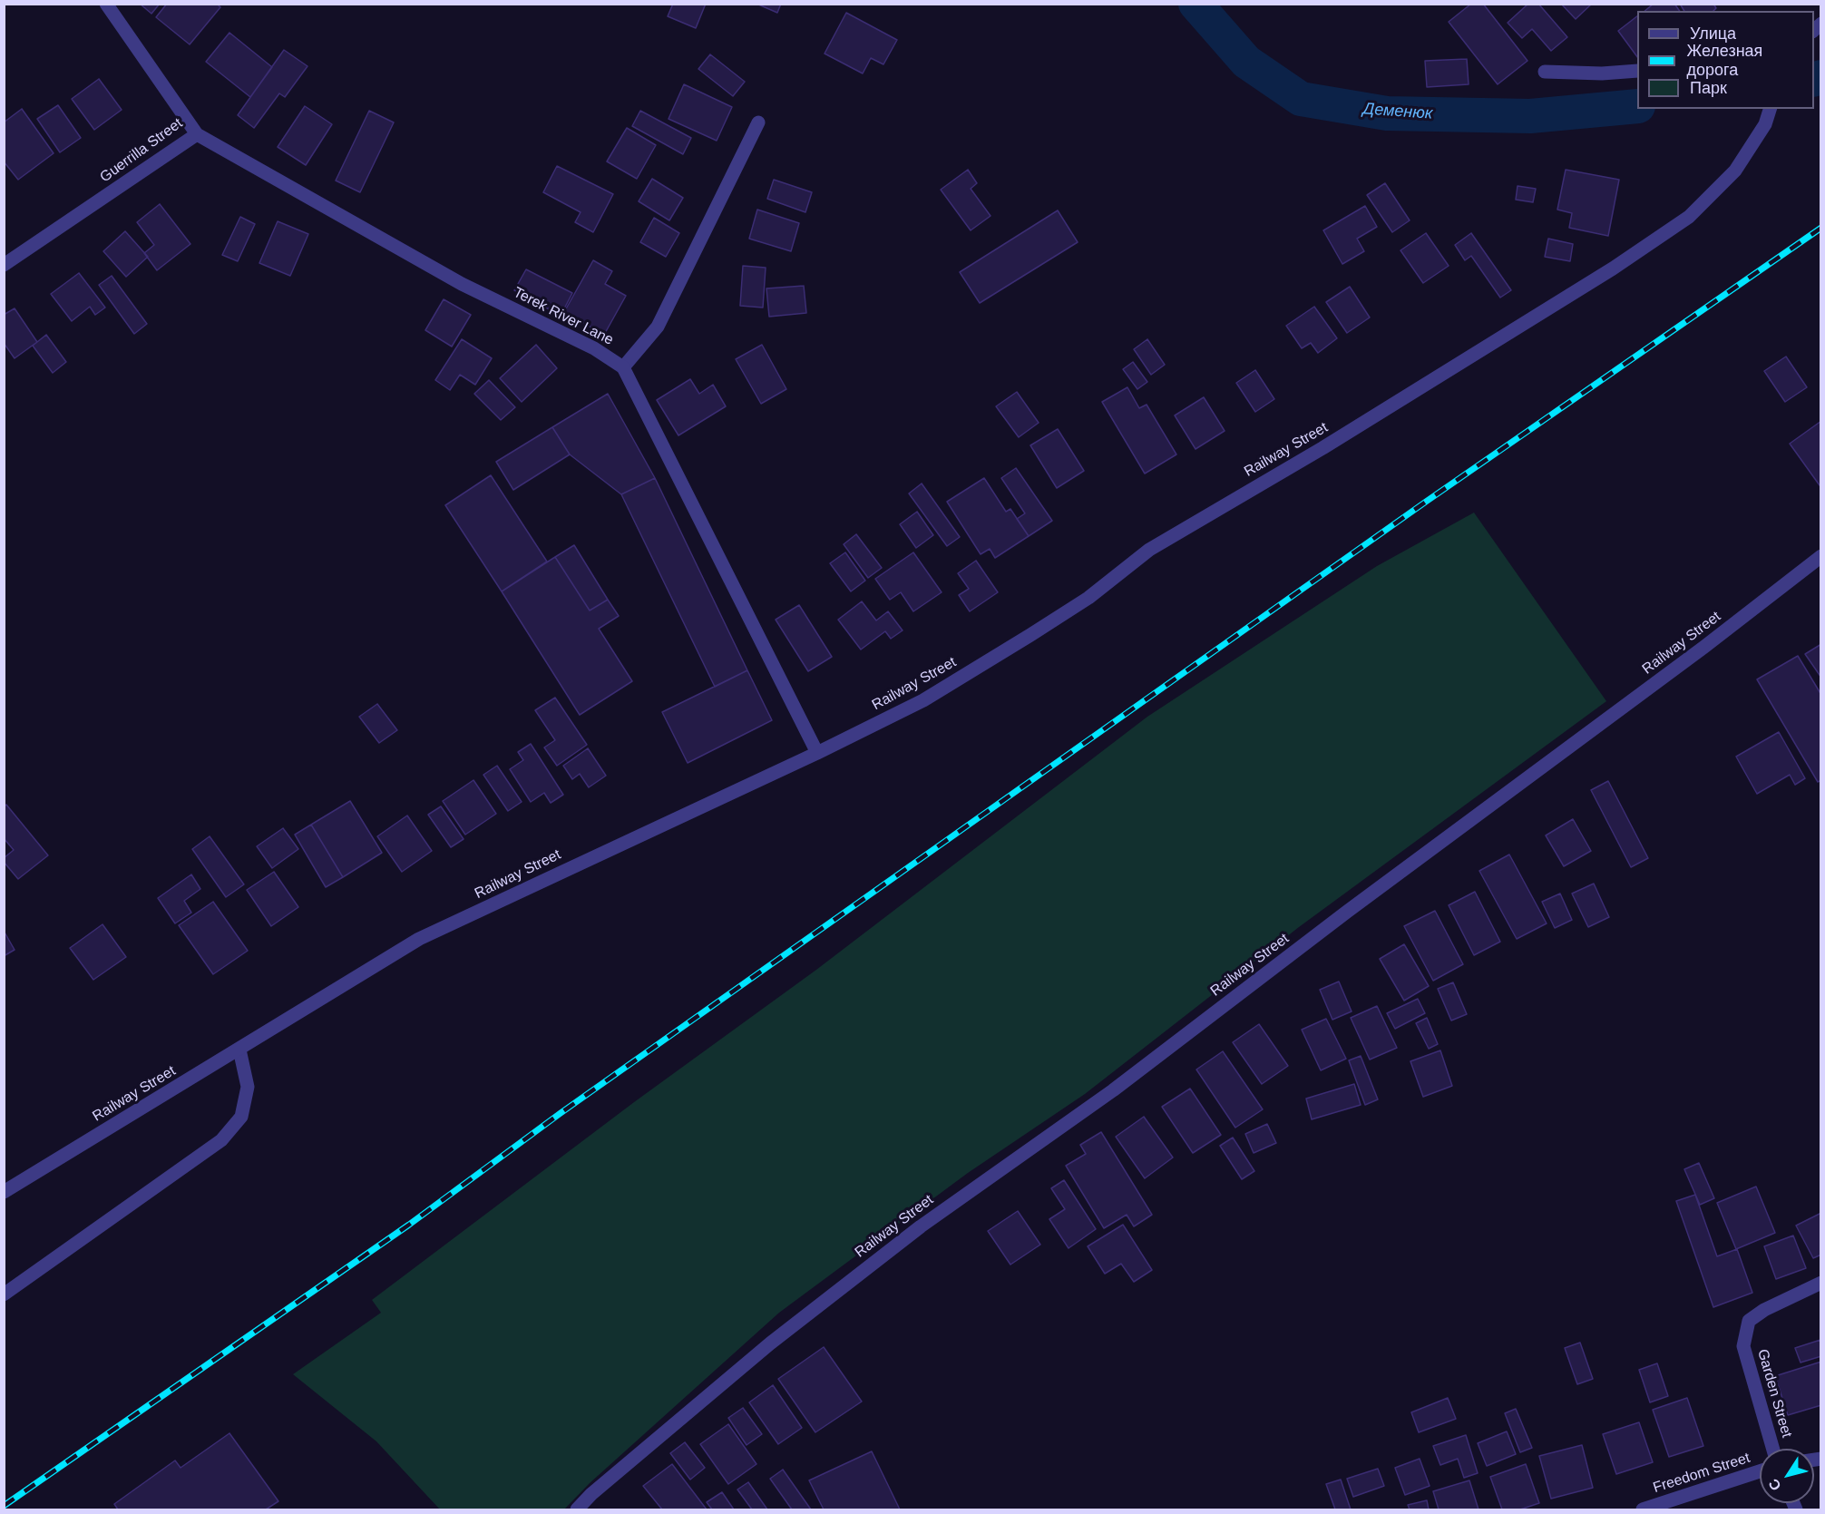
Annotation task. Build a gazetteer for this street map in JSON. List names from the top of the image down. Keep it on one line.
{"streets":{"street":["Guerrilla Street","Terek River Lane","Railway Street","Garden Street","Freedom Street"]},"crossings":[["Guerrilla Street","Terek River Lane"],["Terek River Lane","Railway Street"]],"water":["Деменюк"],"legend":["Улица","Железная дорога","Парк"],"north":"bottom left"}
